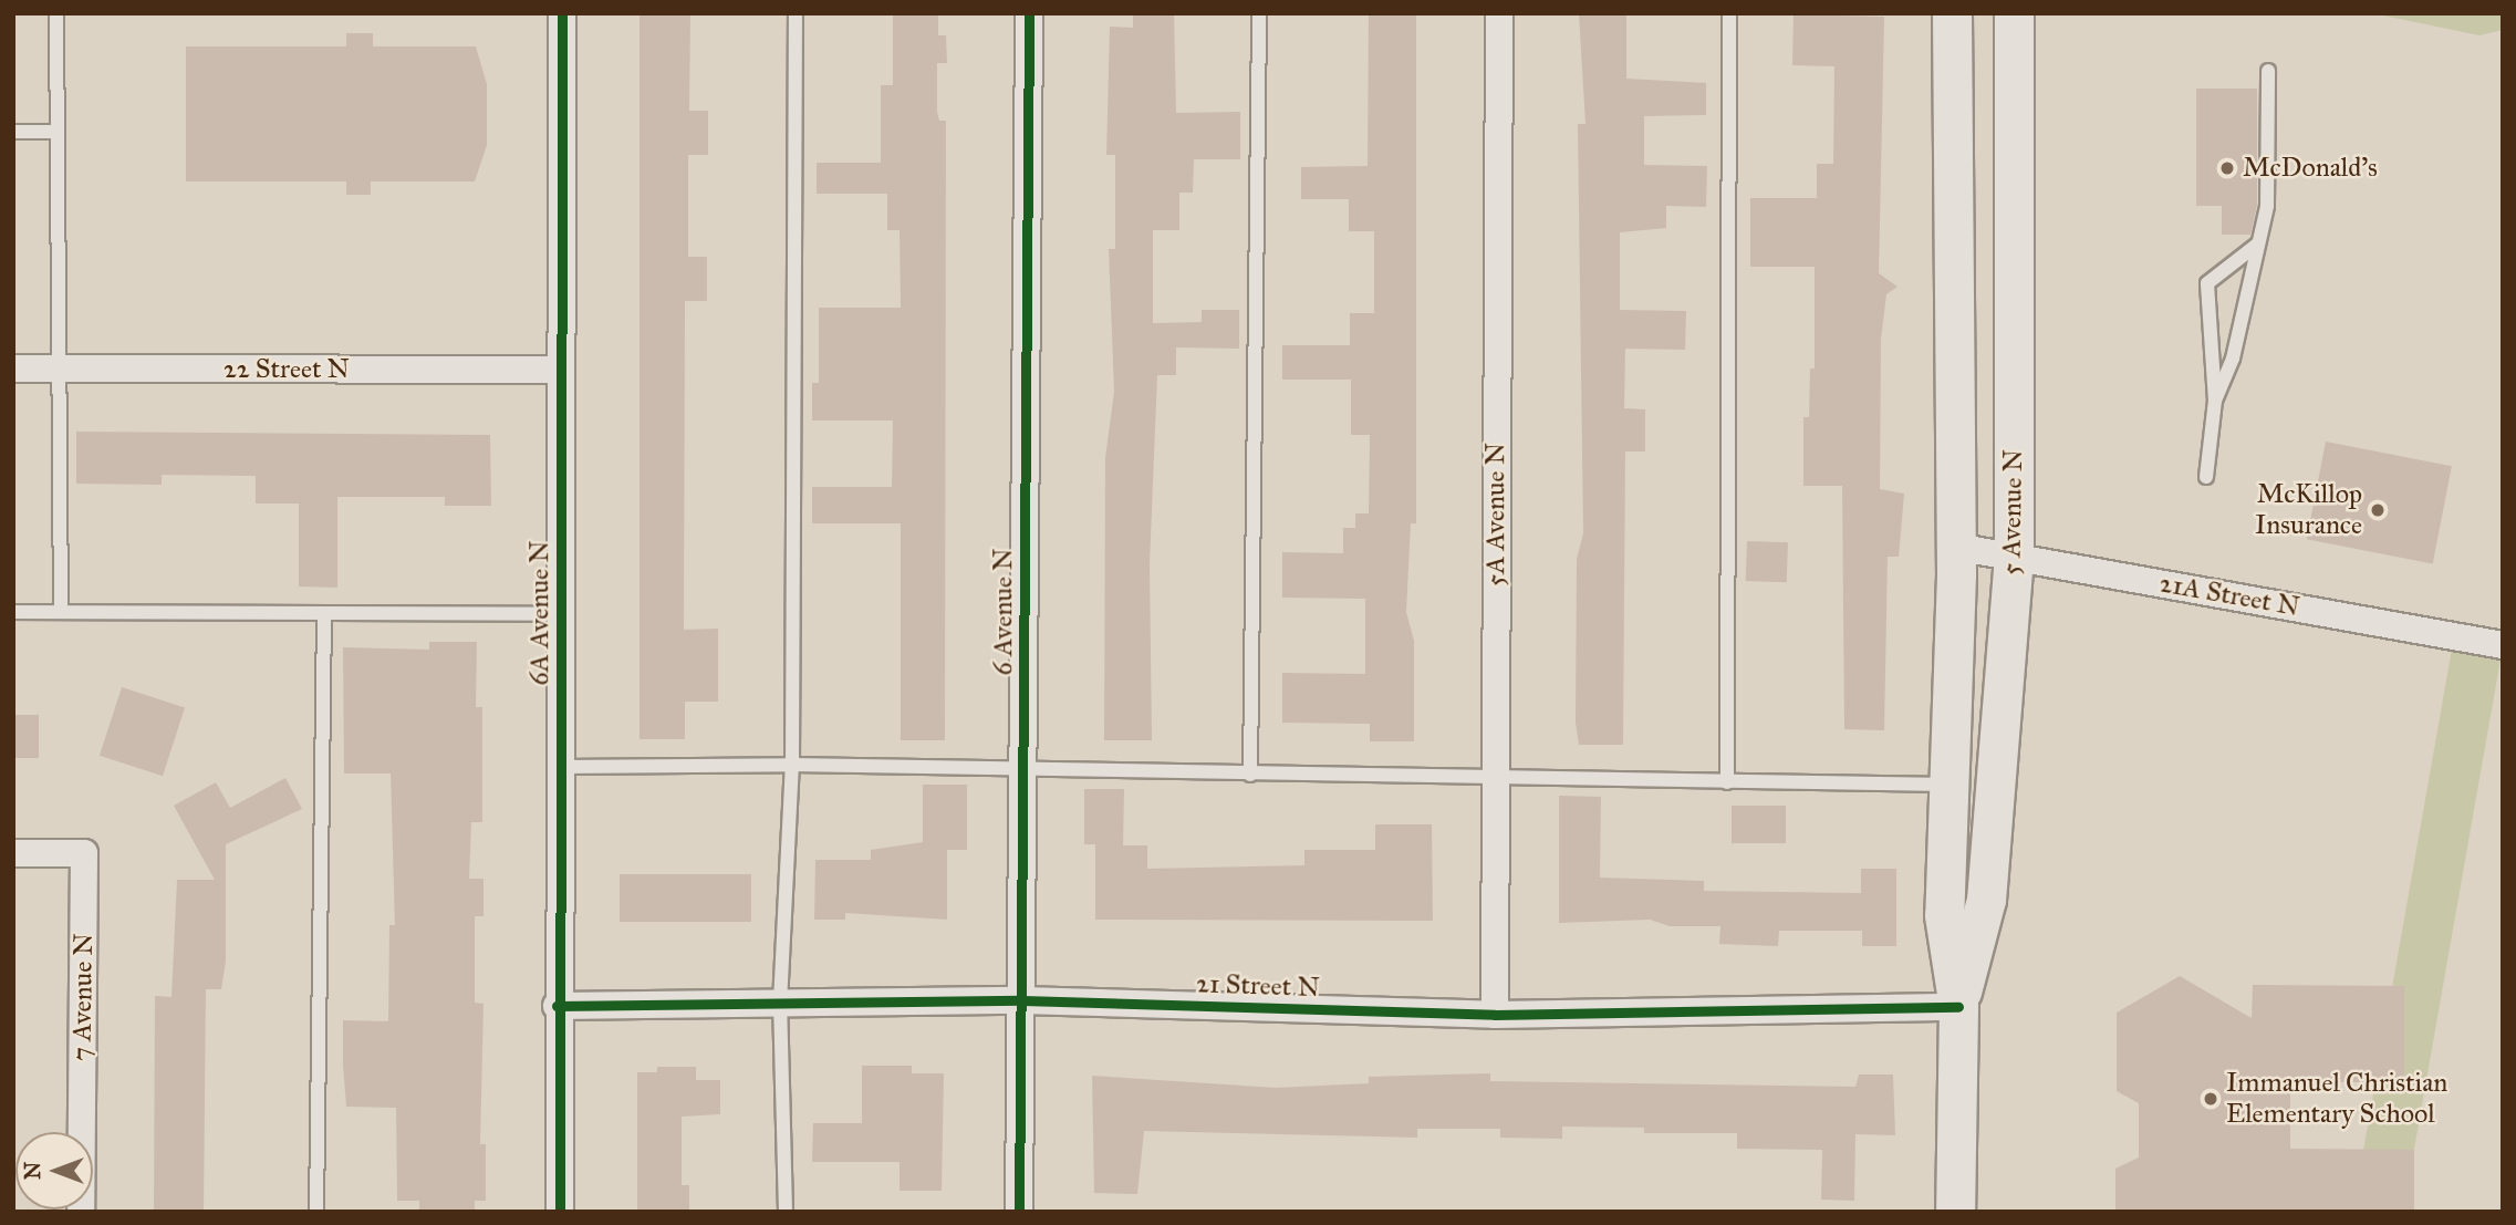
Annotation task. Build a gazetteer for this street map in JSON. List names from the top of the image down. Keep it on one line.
{"streets":{"main road":["5 Avenue N"],"street":["22 Street N","5A Avenue N","21A Street N","6 Avenue N","6A Avenue N","21 Street N","7 Avenue N"]},"crossings":[["22 Street N","6A Avenue N"],["5 Avenue N","21A Street N"],["5 Avenue N","21 Street N"],["5A Avenue N","21 Street N"],["6 Avenue N","21 Street N"],["6A Avenue N","21 Street N"]],"places":["McDonald's","McKillop Insurance","Immanuel Christian Elementary School"],"north":"left"}
